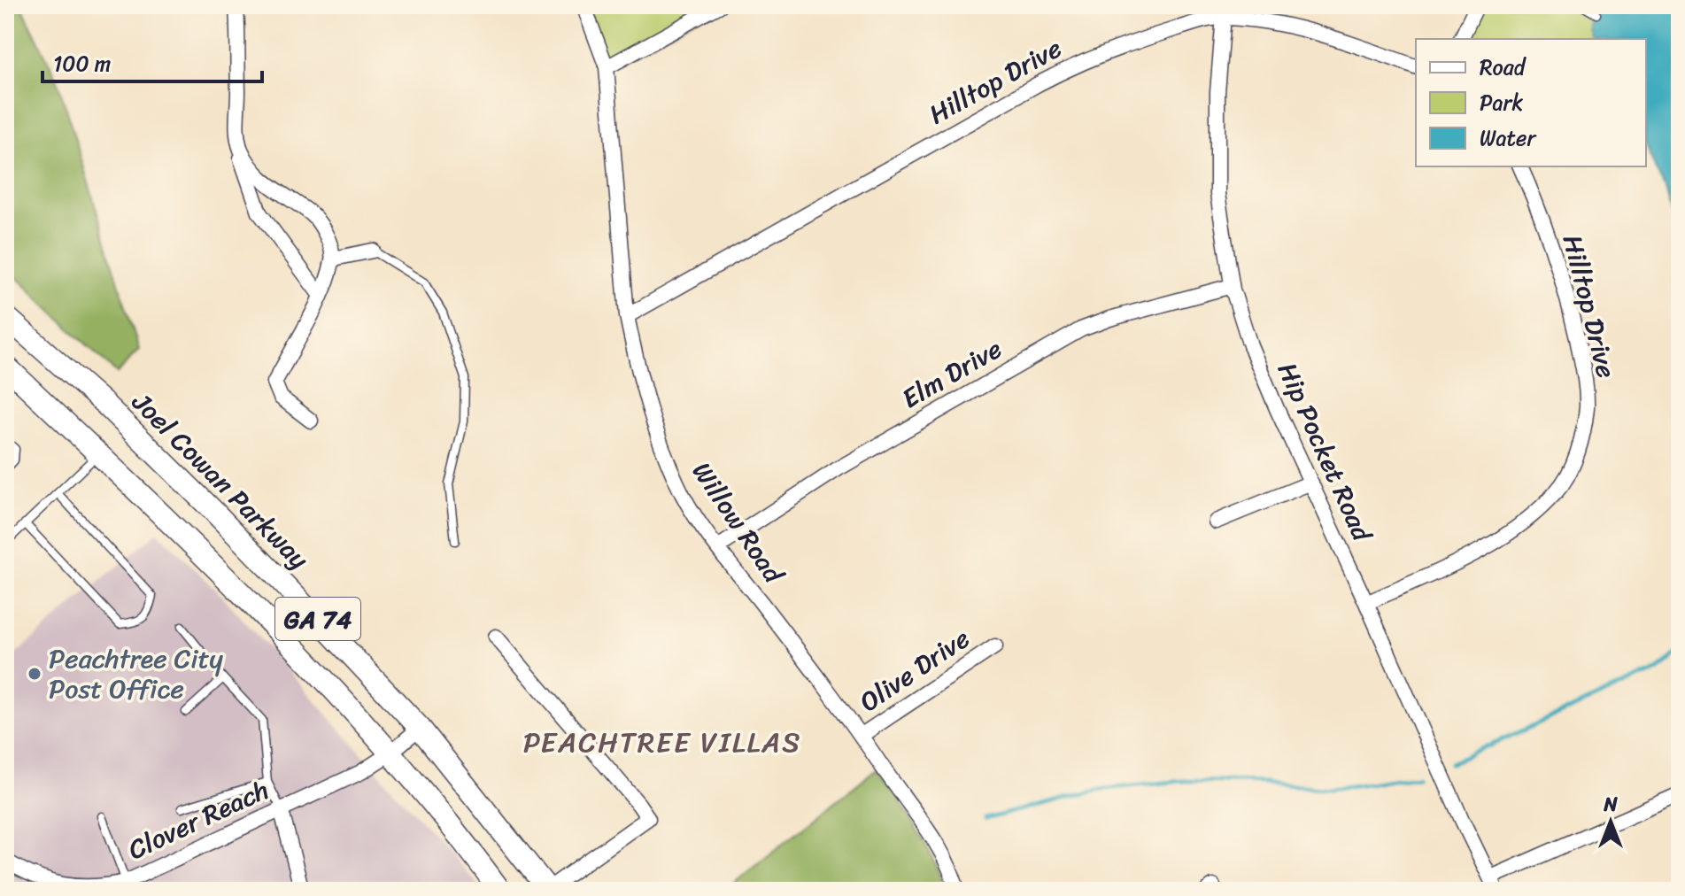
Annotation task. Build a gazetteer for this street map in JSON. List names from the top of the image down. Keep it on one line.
{"streets":{"main road":["Joel Cowan Parkway","GA 74"],"street":["Hilltop Drive","Elm Drive","Hip Pocket Road","Willow Road","Olive Drive","Clover Reach"]},"crossings":[["Hilltop Drive","Hip Pocket Road"],["Hilltop Drive","Willow Road"],["Elm Drive","Hip Pocket Road"],["Elm Drive","Willow Road"],["Joel Cowan Parkway","Clover Reach"],["Willow Road","Olive Drive"],["GA 74","Clover Reach"]],"districts":["PEACHTREE VILLAS"],"places":["Peachtree City Post Office"],"legend":["Road","Park","Water"],"scale_bar":"100 m","north":"top"}
